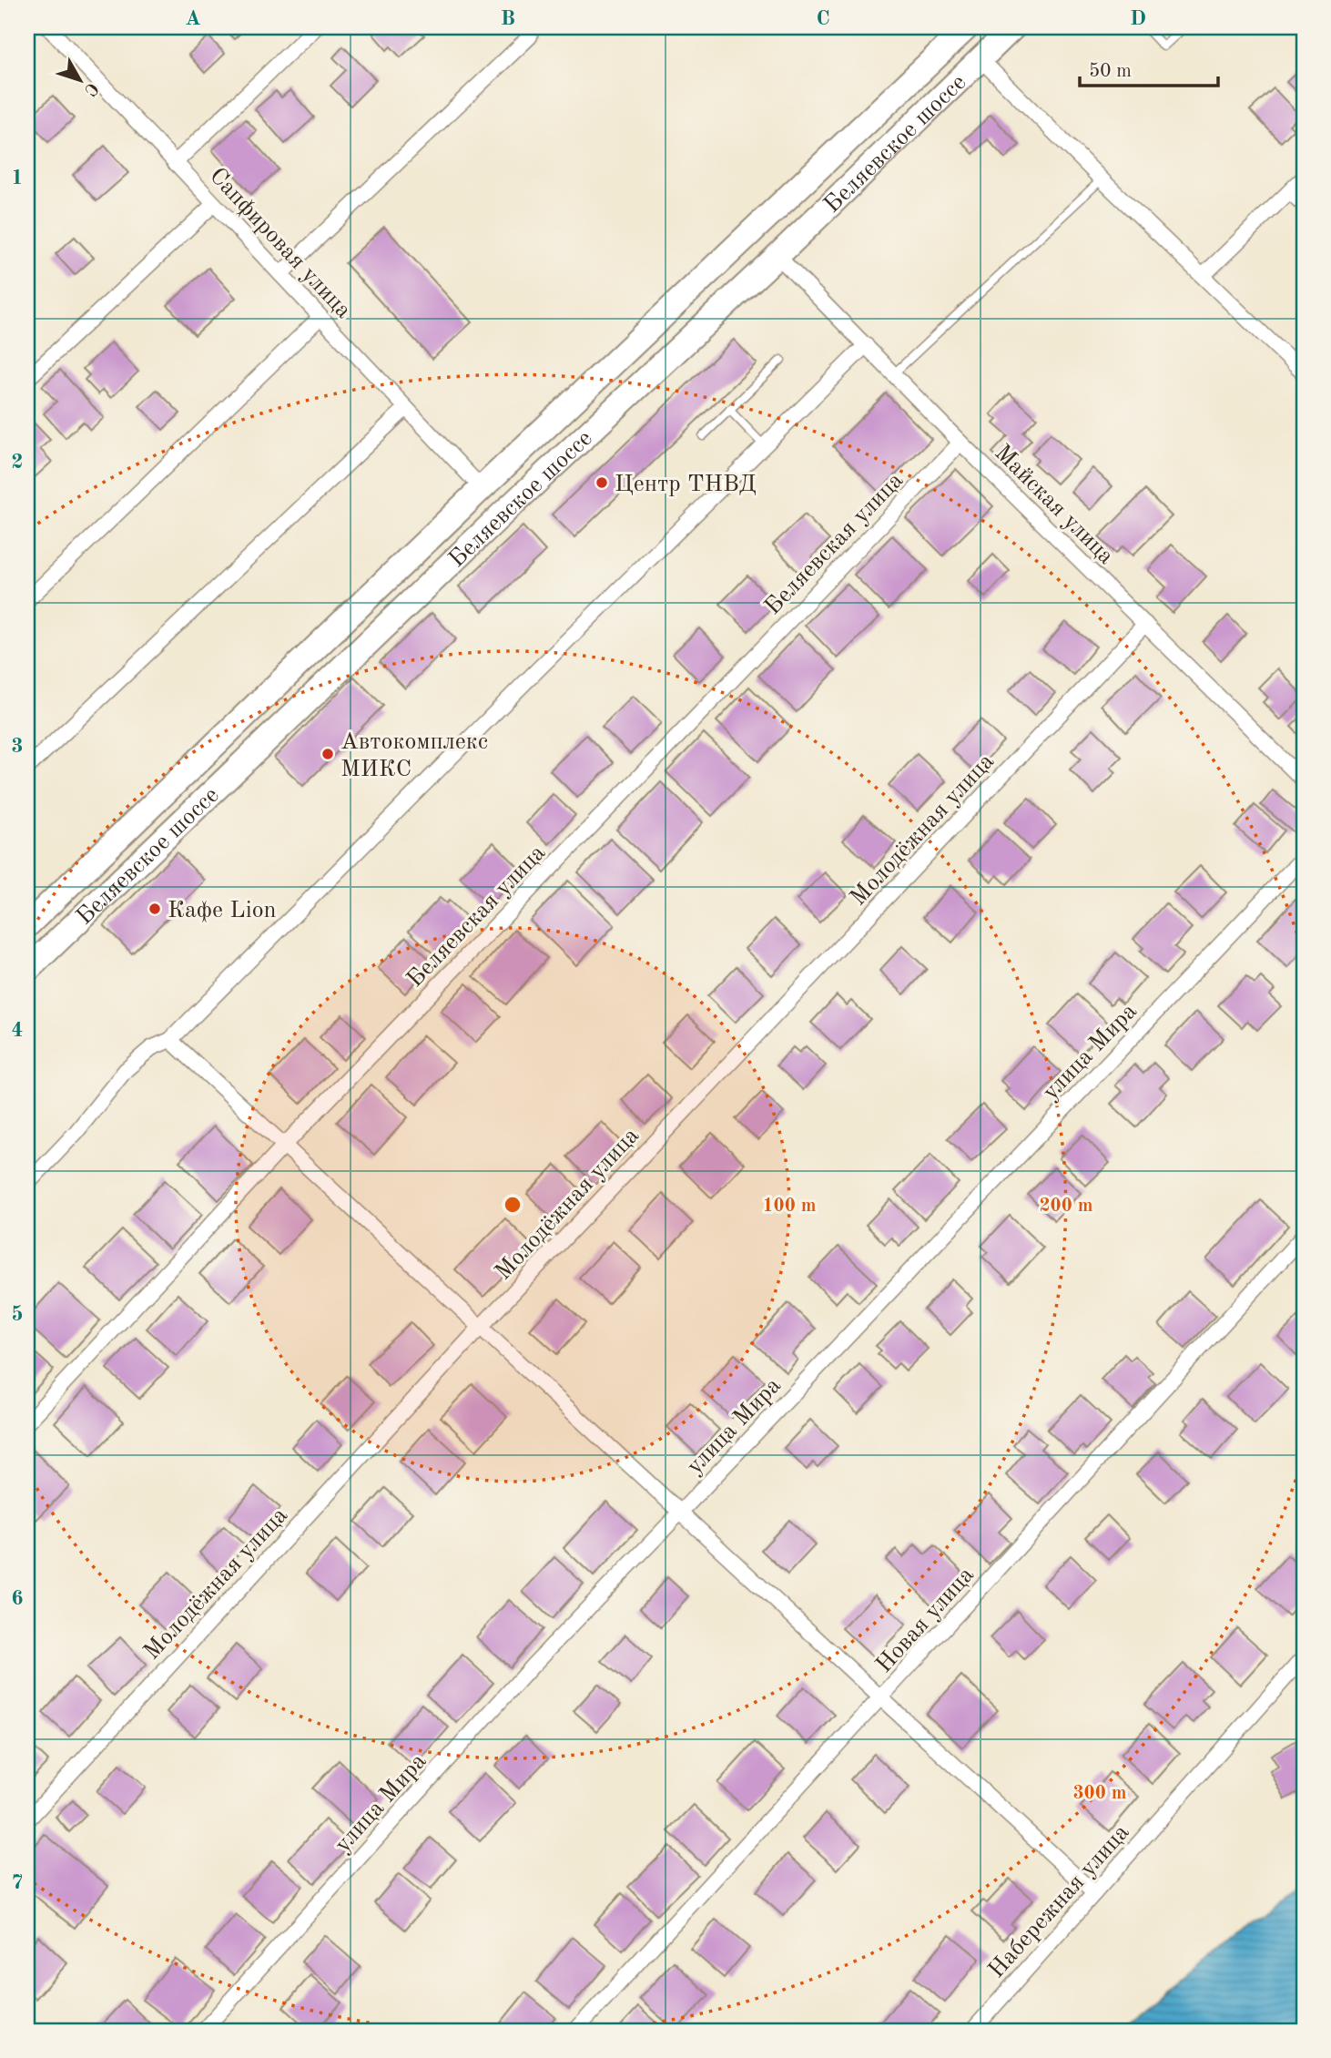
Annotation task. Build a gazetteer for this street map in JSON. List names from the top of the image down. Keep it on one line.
{"streets":{"main road":["Беляевское шоссе"],"street":["Сапфировая улица","Майская улица","Беляевская улица","Молодёжная улица","улица Мира","Новая улица","Набережная улица"]},"crossings":[["Беляевское шоссе","Сапфировая улица"],["Беляевское шоссе","Майская улица"],["Майская улица","Беляевская улица"],["Майская улица","Молодёжная улица"]],"places":["Центр ТНВД","Автокомплекс МИКС","Кафе Lion"],"scale_bar":"50 m","north":"bottom right","grid":{"columns":["A","B","C","D"],"rows":["1","2","3","4","5","6","7"]},"rings":["100 m","200 m","300 m"]}
